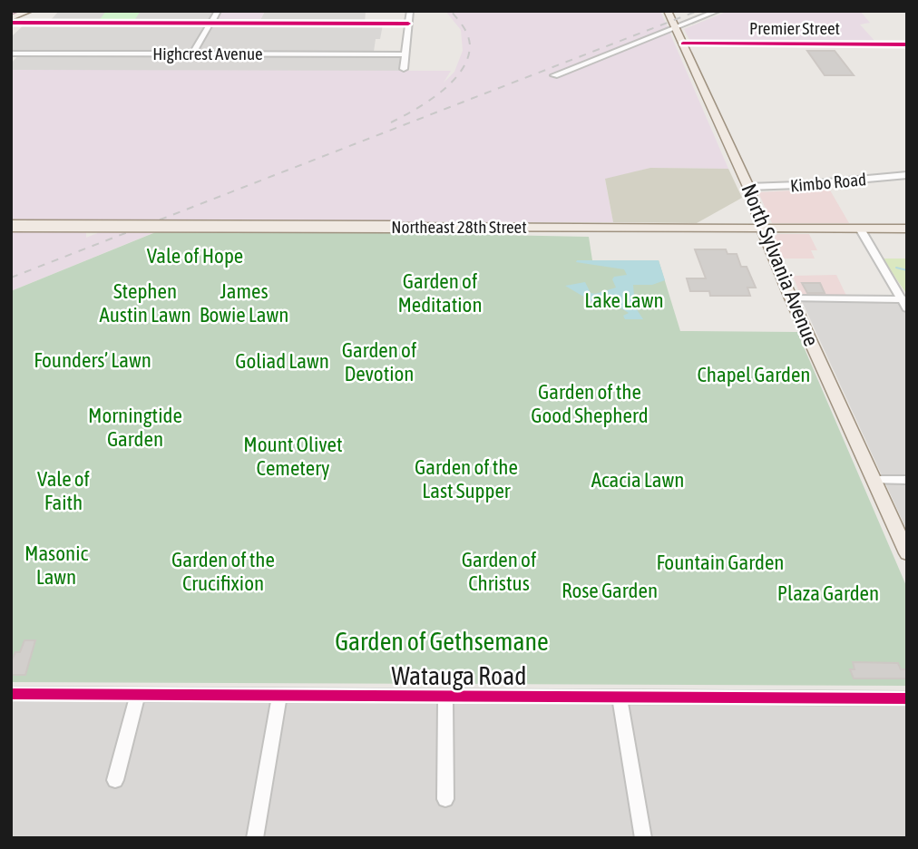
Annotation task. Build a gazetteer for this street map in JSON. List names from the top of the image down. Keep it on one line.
{"streets":{"main road":["Northeast 28th Street","North Sylvania Avenue"],"street":["Premier Street","Highcrest Avenue","Kimbo Road","Watauga Road"]},"crossings":[["Premier Street","North Sylvania Avenue"],["Kimbo Road","North Sylvania Avenue"],["Northeast 28th Street","North Sylvania Avenue"]],"parks":["Vale of Hope","Garden of Meditation","Stephen Austin Lawn","James Bowie Lawn","Lake Lawn","Garden of Devotion","Founders’ Lawn","Goliad Lawn","Chapel Garden","Garden of the Good Shepherd","Morningtide Garden","Mount Olivet Cemetery","Garden of the Last Supper","Vale of Faith","Acacia Lawn","Masonic Lawn","Garden of the Crucifixion","Garden of Christus","Fountain Garden","Rose Garden","Plaza Garden","Garden of Gethsemane"]}
